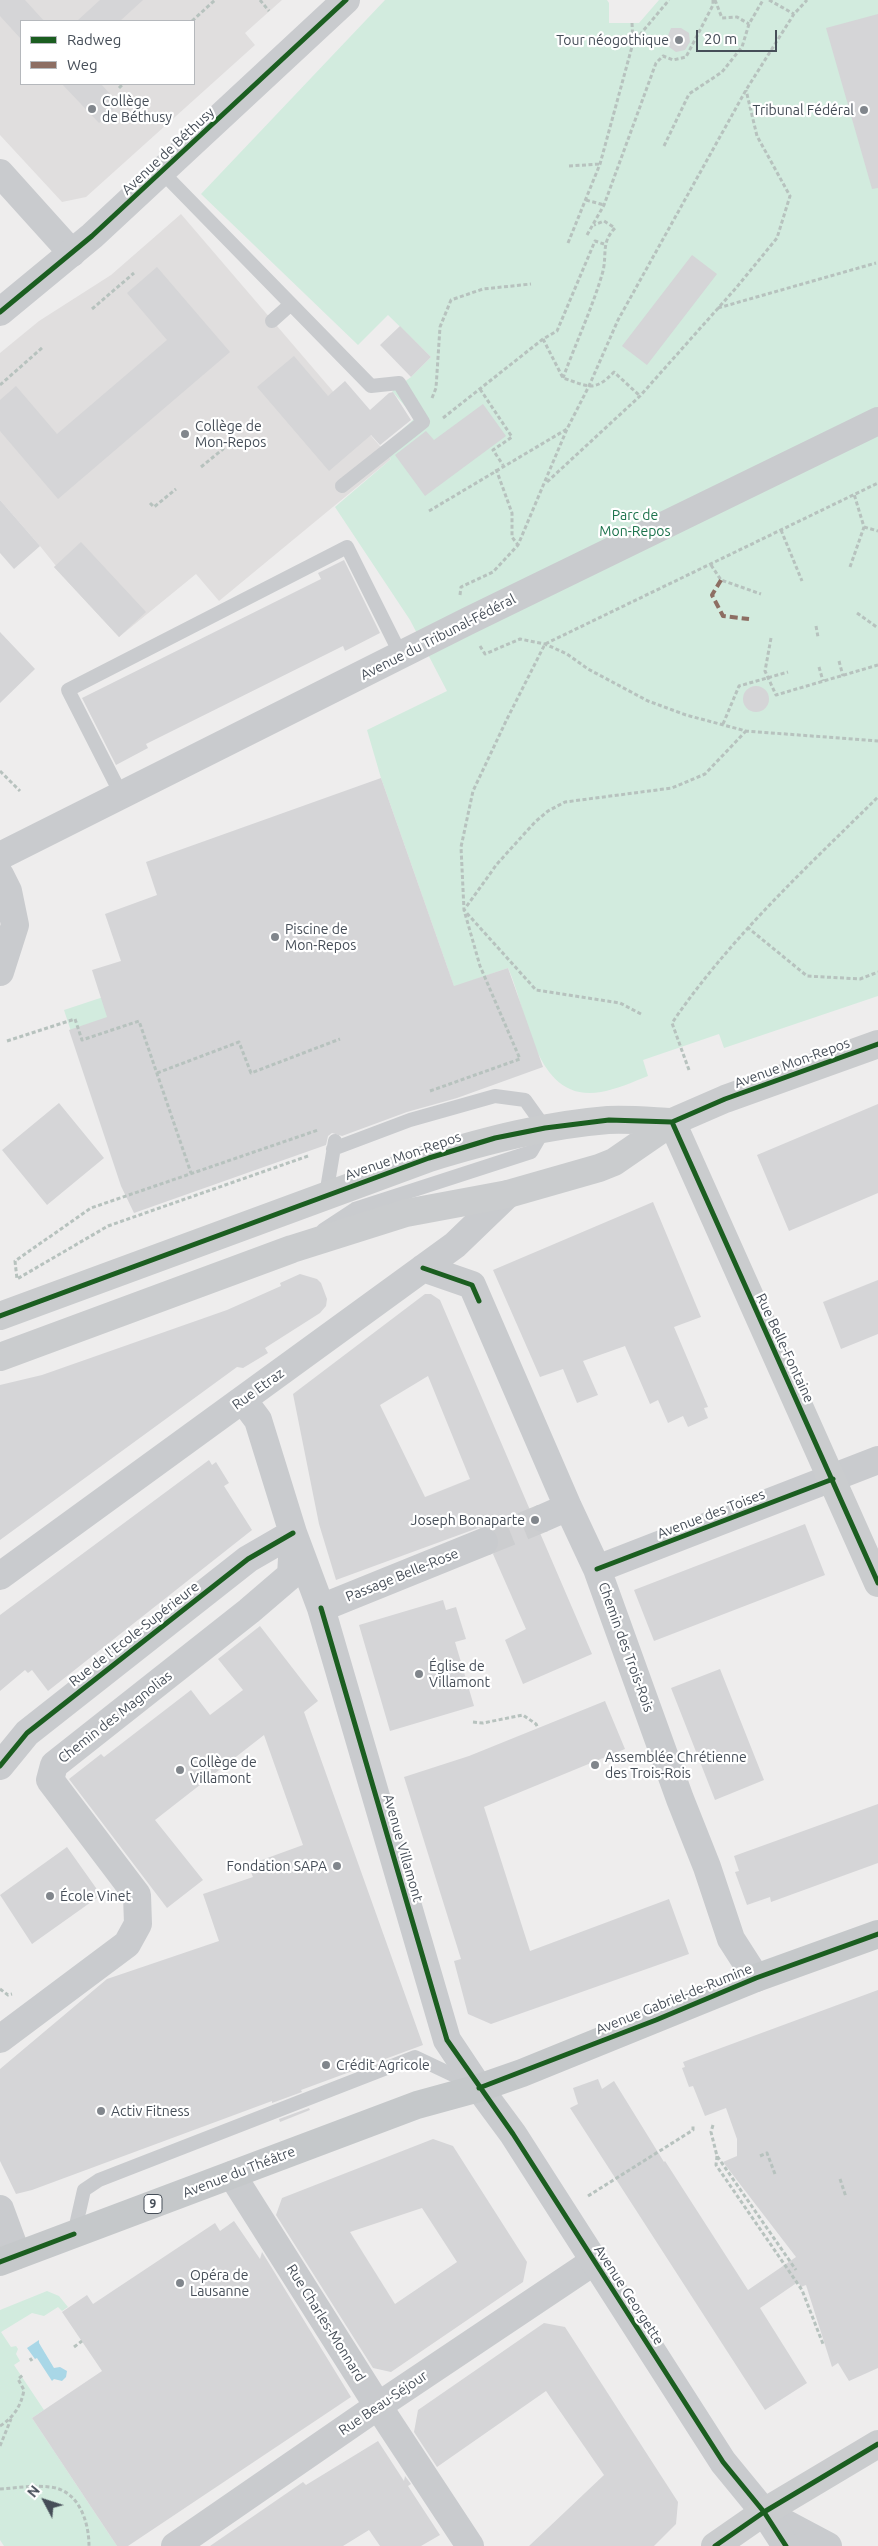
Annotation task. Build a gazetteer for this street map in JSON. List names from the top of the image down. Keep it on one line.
{"streets":{"main road":["Avenue Mon-Repos","Rue Belle-Fontaine","Avenue Gabriel-de-Rumine","Avenue du Théâtre","9"],"street":["Avenue de Béthusy","Avenue du Tribunal-Fédéral","Rue Etraz","Avenue des Toises","Passage Belle-Rose","Rue de l'Ecole-Supérieure","Chemin des Trois-Rois","Chemin des Magnolias","Avenue Villamont","Avenue Georgette","Rue Charles-Monnard","Rue Beau-Séjour"]},"crossings":[["Avenue Mon-Repos","Rue Belle-Fontaine"],["Avenue Mon-Repos","Rue Etraz"],["Rue Belle-Fontaine","Avenue des Toises"],["Rue Etraz","Chemin des Trois-Rois"],["Rue Etraz","Avenue Villamont"],["Avenue des Toises","Chemin des Trois-Rois"],["Passage Belle-Rose","Avenue Villamont"],["Rue de l'Ecole-Supérieure","Chemin des Magnolias"],["Rue de l'Ecole-Supérieure","Avenue Villamont"],["Chemin des Trois-Rois","Avenue Gabriel-de-Rumine"],["Chemin des Magnolias","Avenue Villamont"],["Avenue Villamont","Avenue Gabriel-de-Rumine"],["Avenue Villamont","Avenue du Théâtre"],["Avenue Villamont","Avenue Georgette"],["Avenue Gabriel-de-Rumine","Avenue du Théâtre"],["Avenue Gabriel-de-Rumine","Avenue Georgette"],["Avenue du Théâtre","Avenue Georgette"],["Avenue du Théâtre","Rue Charles-Monnard"],["Avenue Georgette","Rue Beau-Séjour"],["Rue Charles-Monnard","Rue Beau-Séjour"]],"parks":["Parc de Mon-Repos"],"places":["Tour néogothique","Collège de Béthusy","Tribunal Fédéral","Collège de Mon-Repos","Piscine de Mon-Repos","Joseph Bonaparte","Église de Villamont","Assemblée Chrétienne des Trois-Rois","Collège de Villamont","Fondation SAPA","École Vinet","Crédit Agricole","Activ Fitness","Opéra de Lausanne"],"legend":["Radweg","Weg"],"scale_bar":"20 m","north":"top left"}
